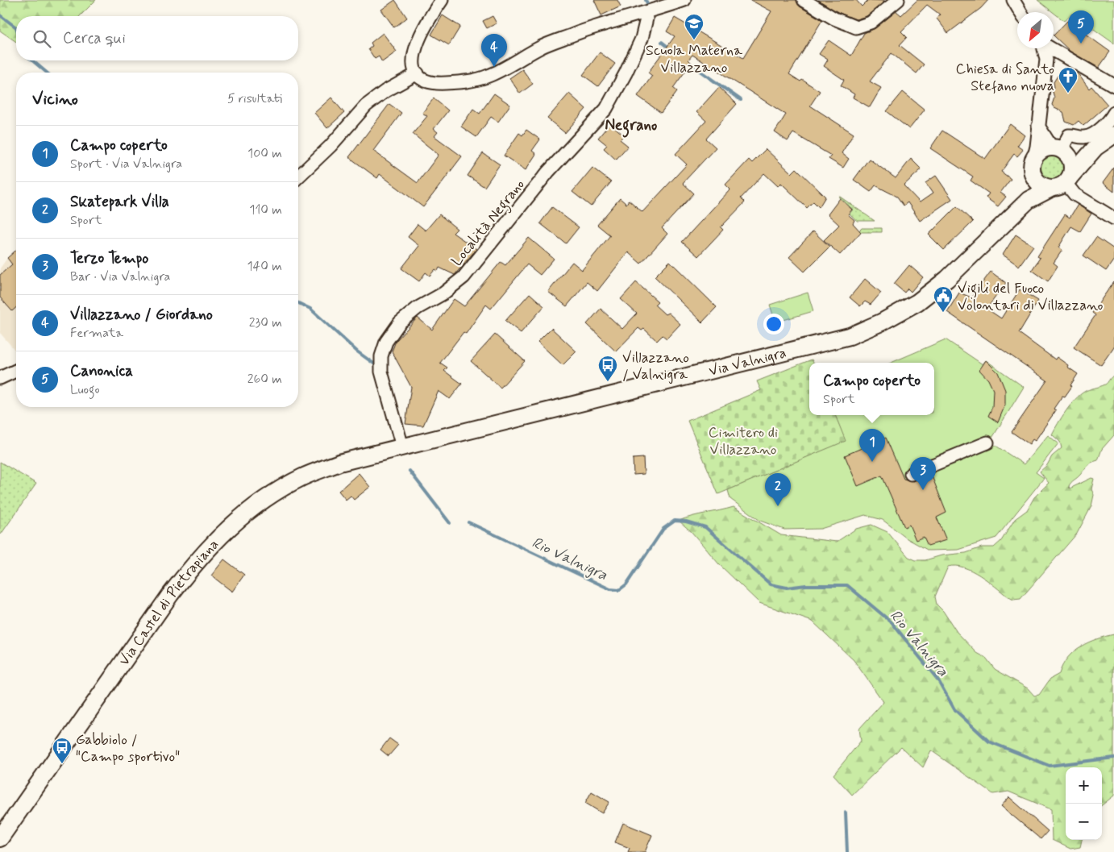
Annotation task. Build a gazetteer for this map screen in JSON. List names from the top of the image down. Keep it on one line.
{"streets":{"main road":["Via Valnigra","Via Castel di Pietrapiana"],"street":["Località Negrano"]},"crossings":[["Località Negrano","Via Valnigra"],["Località Negrano","Via Castel di Pietrapiana"],["Via Valnigra","Via Castel di Pietrapiana"]],"districts":["Negrano"],"water":["Rio Valnigra"],"parks":["Cimitero di Villazzano"],"places":{"school or university":["Scuola Materna Villazzano"],"church":["Chiesa di Santo Stefano nuova"],"public building":["Vigili del Fuoco Volontari di Villazzano"],"bus stop":["Villazzano / Valnigra","Gabbiolo / \"Campo sportivo\""]},"north":"bottom left","page":{"pins":["5","4","1","3","2"],"search":"Cerca qui","heading":["Vicino","5 risultati"],"list":[{"mark":"1","name":"Campo coperto","note":"Sport · Via Valnigra","value":"100 m"},{"mark":"2","name":"Skatepark Villa","note":"Sport","value":"110 m"},{"mark":"3","name":"Terzo Tempo","note":"Bar · Via Valnigra","value":"140 m"},{"mark":"4","name":"Villazzano / Giordano","note":"Fermata","value":"230 m"},{"mark":"5","name":"Canonica","note":"Luogo","value":"260 m"}],"popup":["Campo coperto","Sport"],"map_buttons":["+","−"]}}
